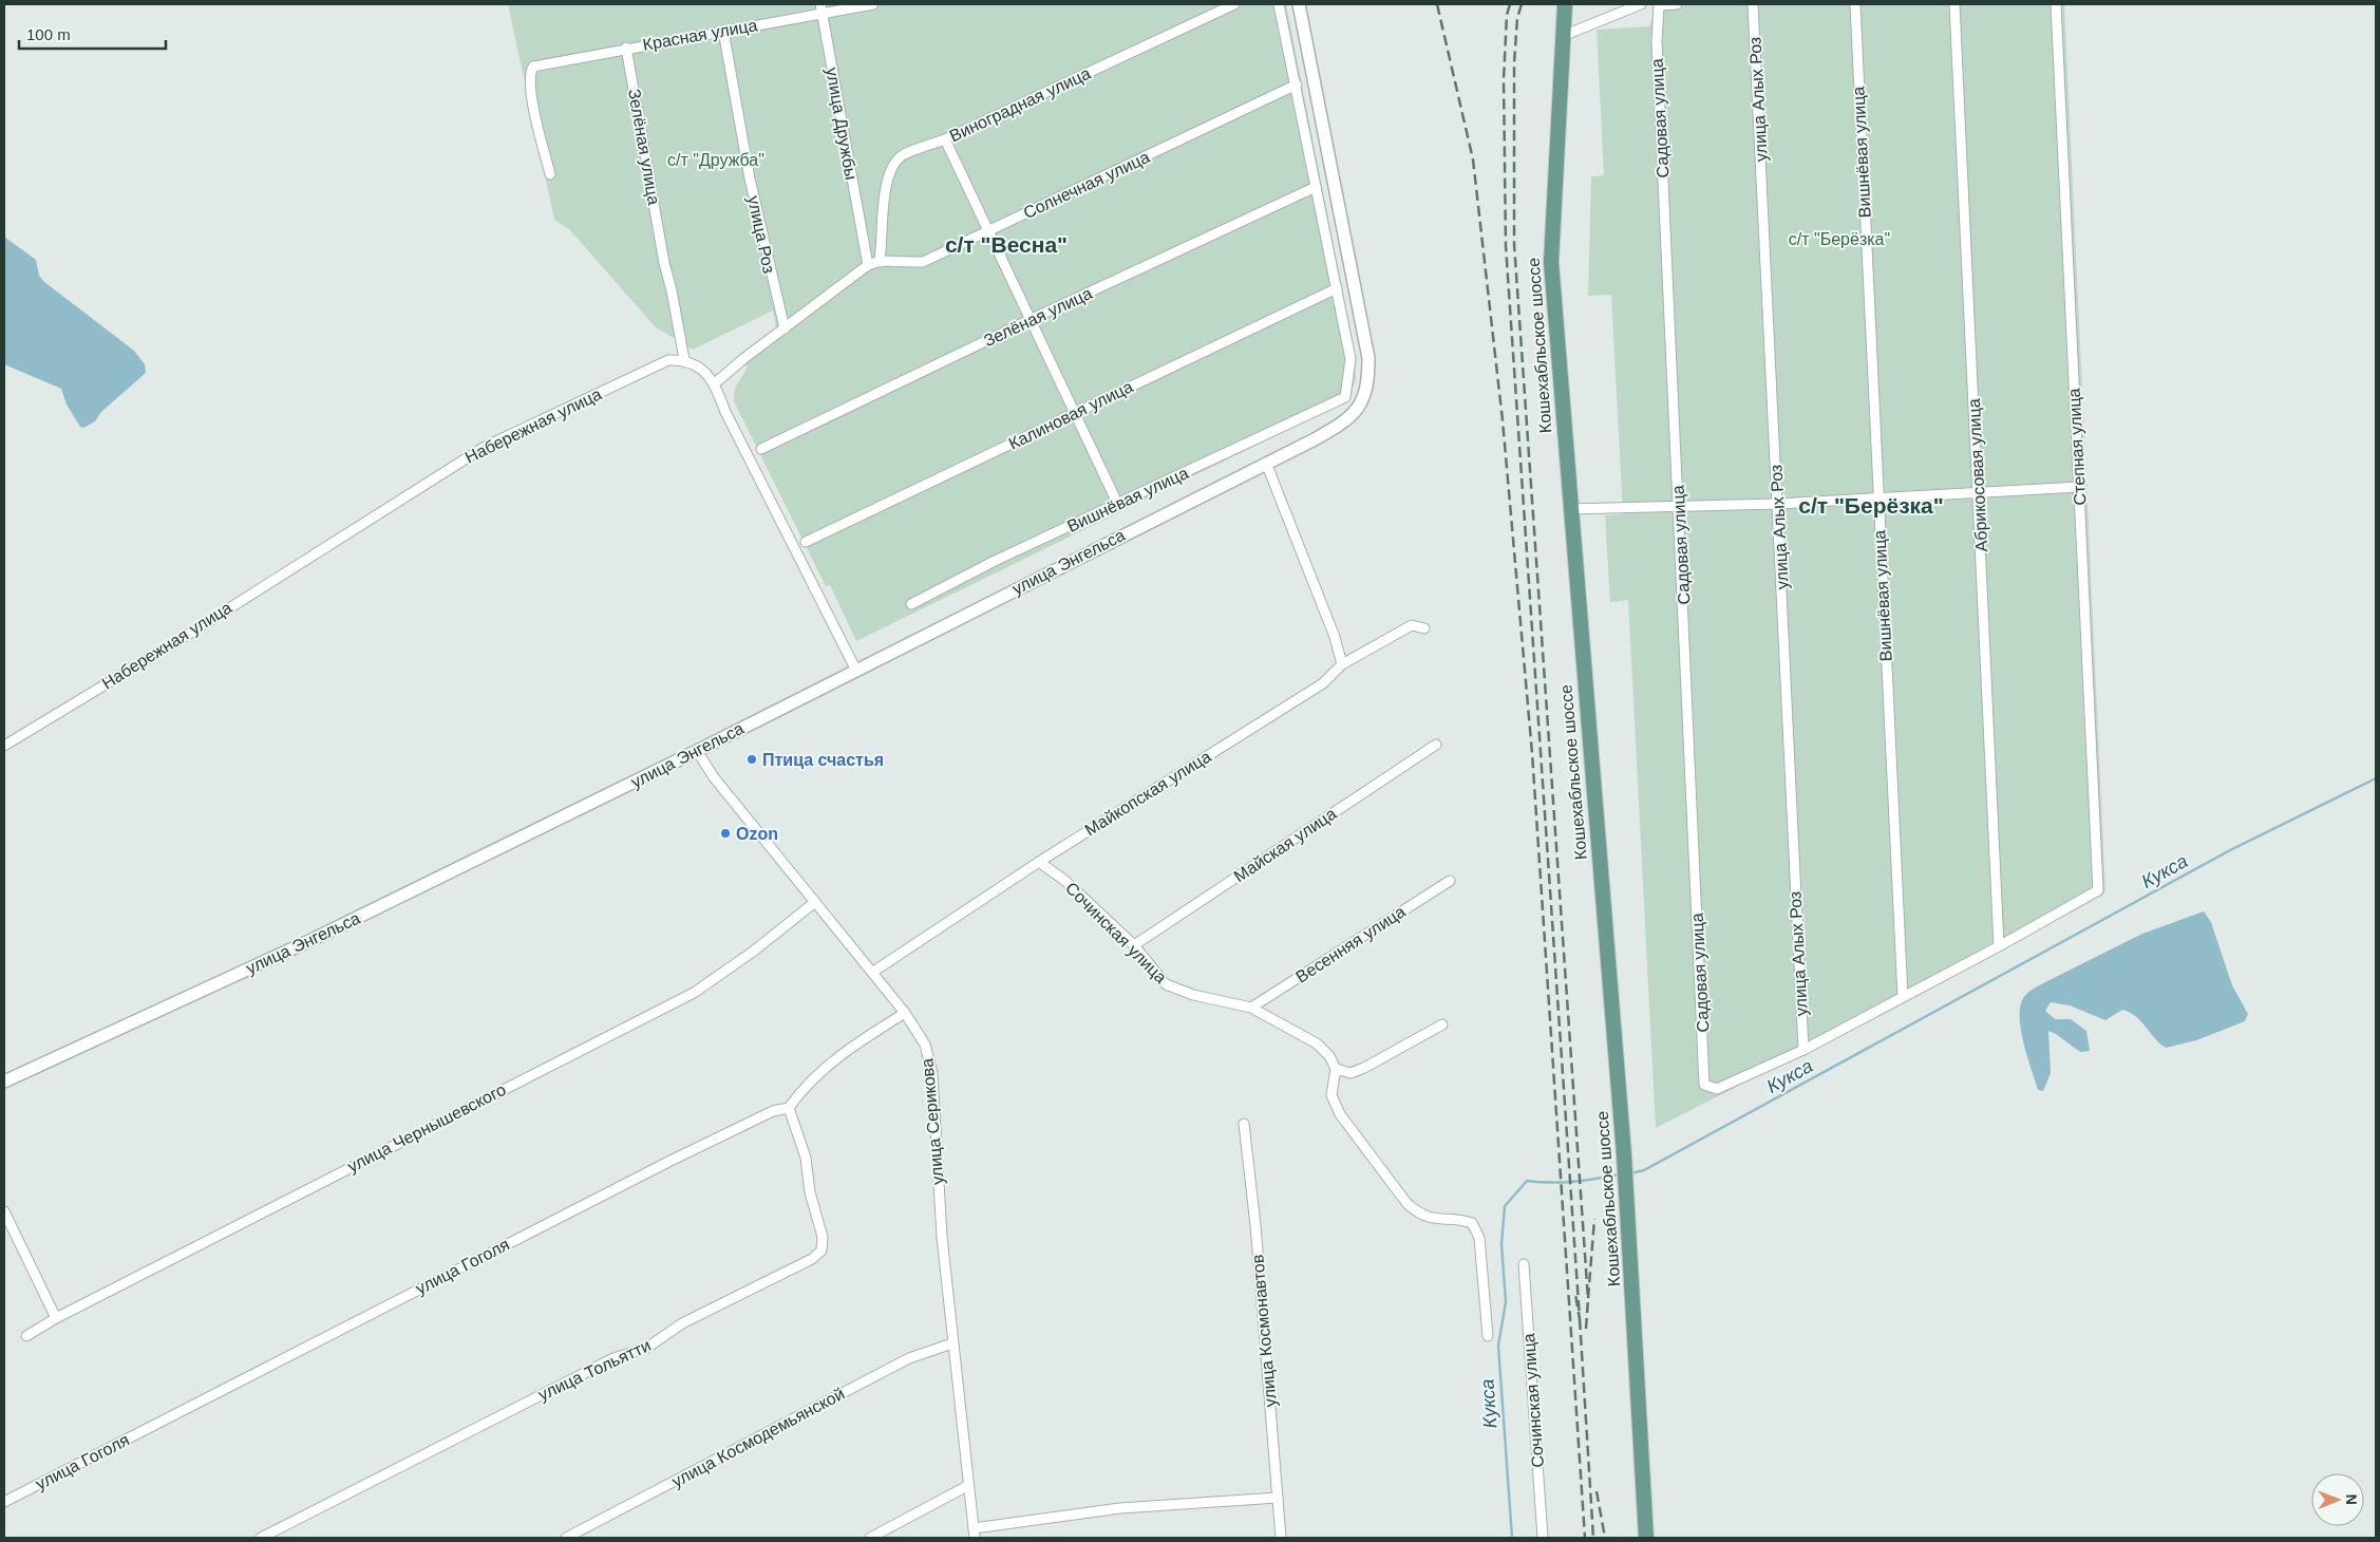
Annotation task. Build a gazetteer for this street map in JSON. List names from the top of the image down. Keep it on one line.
{"streets":{"main road":["Кошехабльское шоссе"],"street":["Красная улица","улица Алых Роз","Виноградная улица","Садовая улица","улица Дружбы","Зелёная улица","Вишнёвая улица","Солнечная улица","улица Роз","Калиновая улица","Набережная улица","Степная улица","Абрикосовая улица","улица Энгельса","Майкопская улица","Майская улица","Сочинская улица","Весенняя улица","улица Серикова","улица Чернышевского","улица Гоголя","улица Космонавтов","улица Тольятти","улица Космодемьянской"]},"crossings":[["Красная улица","улица Дружбы"],["Красная улица","Зелёная улица"],["Красная улица","улица Роз"],["улица Алых Роз","Садовая улица"],["Виноградная улица","Солнечная улица"],["Зелёная улица","Набережная улица"],["Вишнёвая улица","Калиновая улица"],["Степная улица","Абрикосовая улица"],["улица Энгельса","улица Серикова"],["Майкопская улица","Сочинская улица"],["Майкопская улица","улица Серикова"],["Майская улица","Сочинская улица"],["Сочинская улица","Весенняя улица"],["улица Серикова","улица Чернышевского"],["улица Серикова","улица Космодемьянской"],["улица Гоголя","улица Тольятти"]],"districts":["с/т \"Весна\"","с/т \"Берёзка\""],"water":["Кукса"],"parks":["с/т \"Дружба\"","с/т \"Берёзка\""],"places":["Птица счастья","Ozon"],"scale_bar":"100 m","north":"right"}
